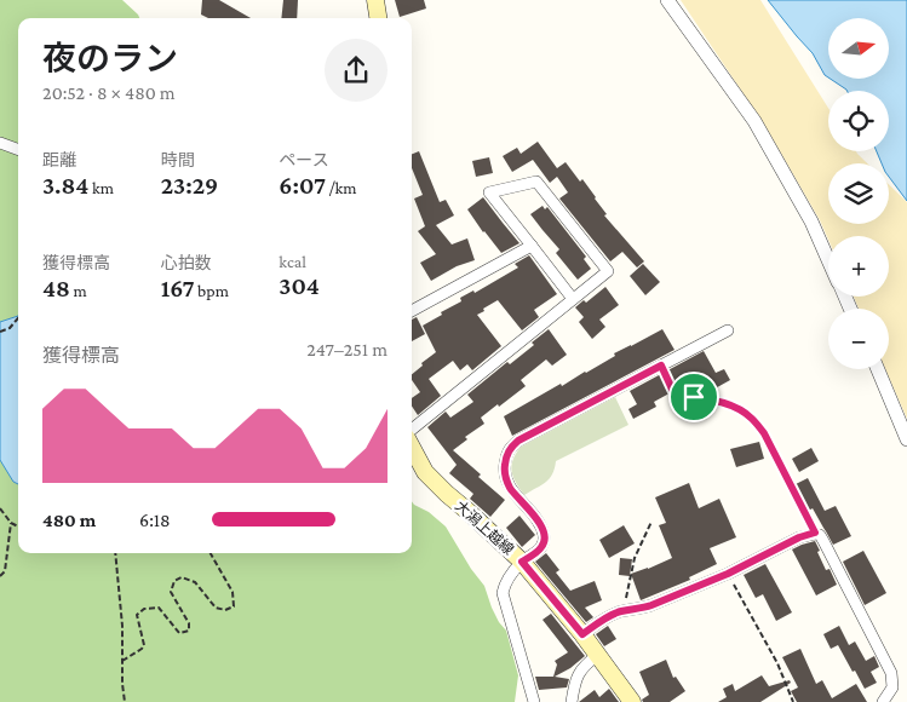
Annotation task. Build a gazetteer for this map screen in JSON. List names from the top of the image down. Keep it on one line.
{"streets":{"main road":["大潟上越線"]},"north":"right","page":{"map_buttons":["+","−"],"heading":["夜のラン","20:52 · 8 × 480 m"],"stats":[["距離","3.84 km"],["時間","23:29"],["ペース","6:07 /km"],["獲得標高","48 m"],["心拍数","167 bpm"],["kcal","304"]],"chart":["獲得標高","247–251 m"],"list":[{"name":"480 m","note":"6:18"}]}}
